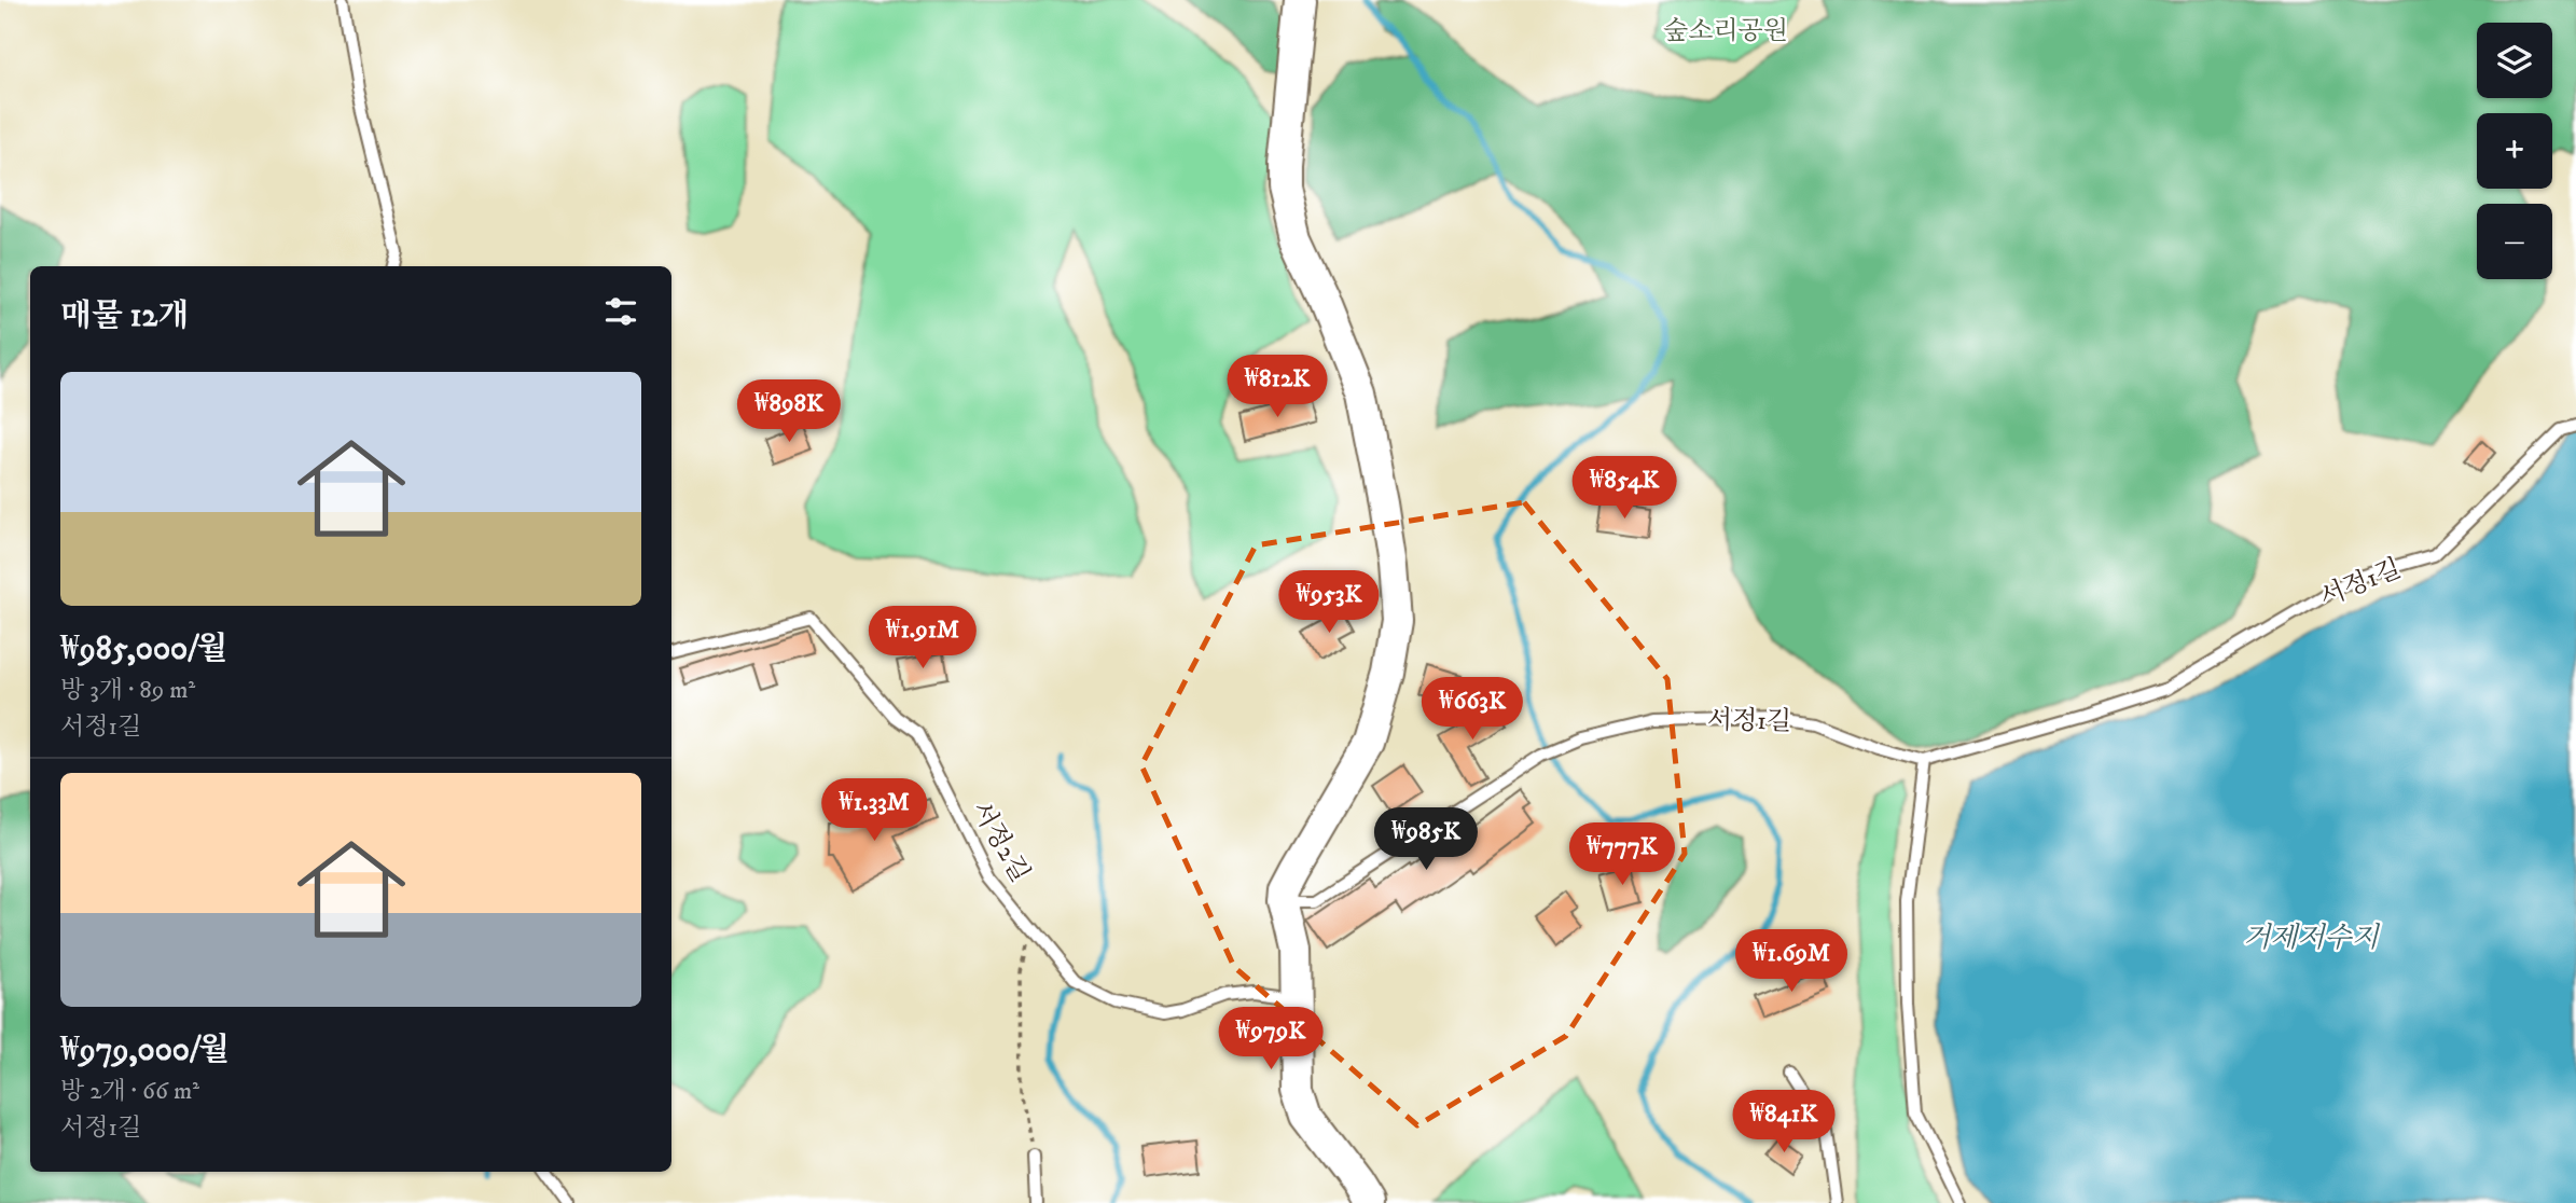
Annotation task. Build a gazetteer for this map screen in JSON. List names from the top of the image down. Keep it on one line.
{"streets":{"lane":["서정1길","서정2길"]},"water":["거제저수지"],"parks":["숲소리공원"],"page":{"map_buttons":["+","−"],"heading":"매물 12개","price":["₩812K","₩898K","₩854K","₩953K","₩1.91M","₩663K","₩1.33M","₩985K","₩777K","₩1.69M","₩979K","₩841K"],"list":[{"name":"₩985,000/월","note":"방 3개 · 89 m² · 서정1길"},{"name":"₩979,000/월","note":"방 2개 · 66 m² · 서정1길"}]}}
